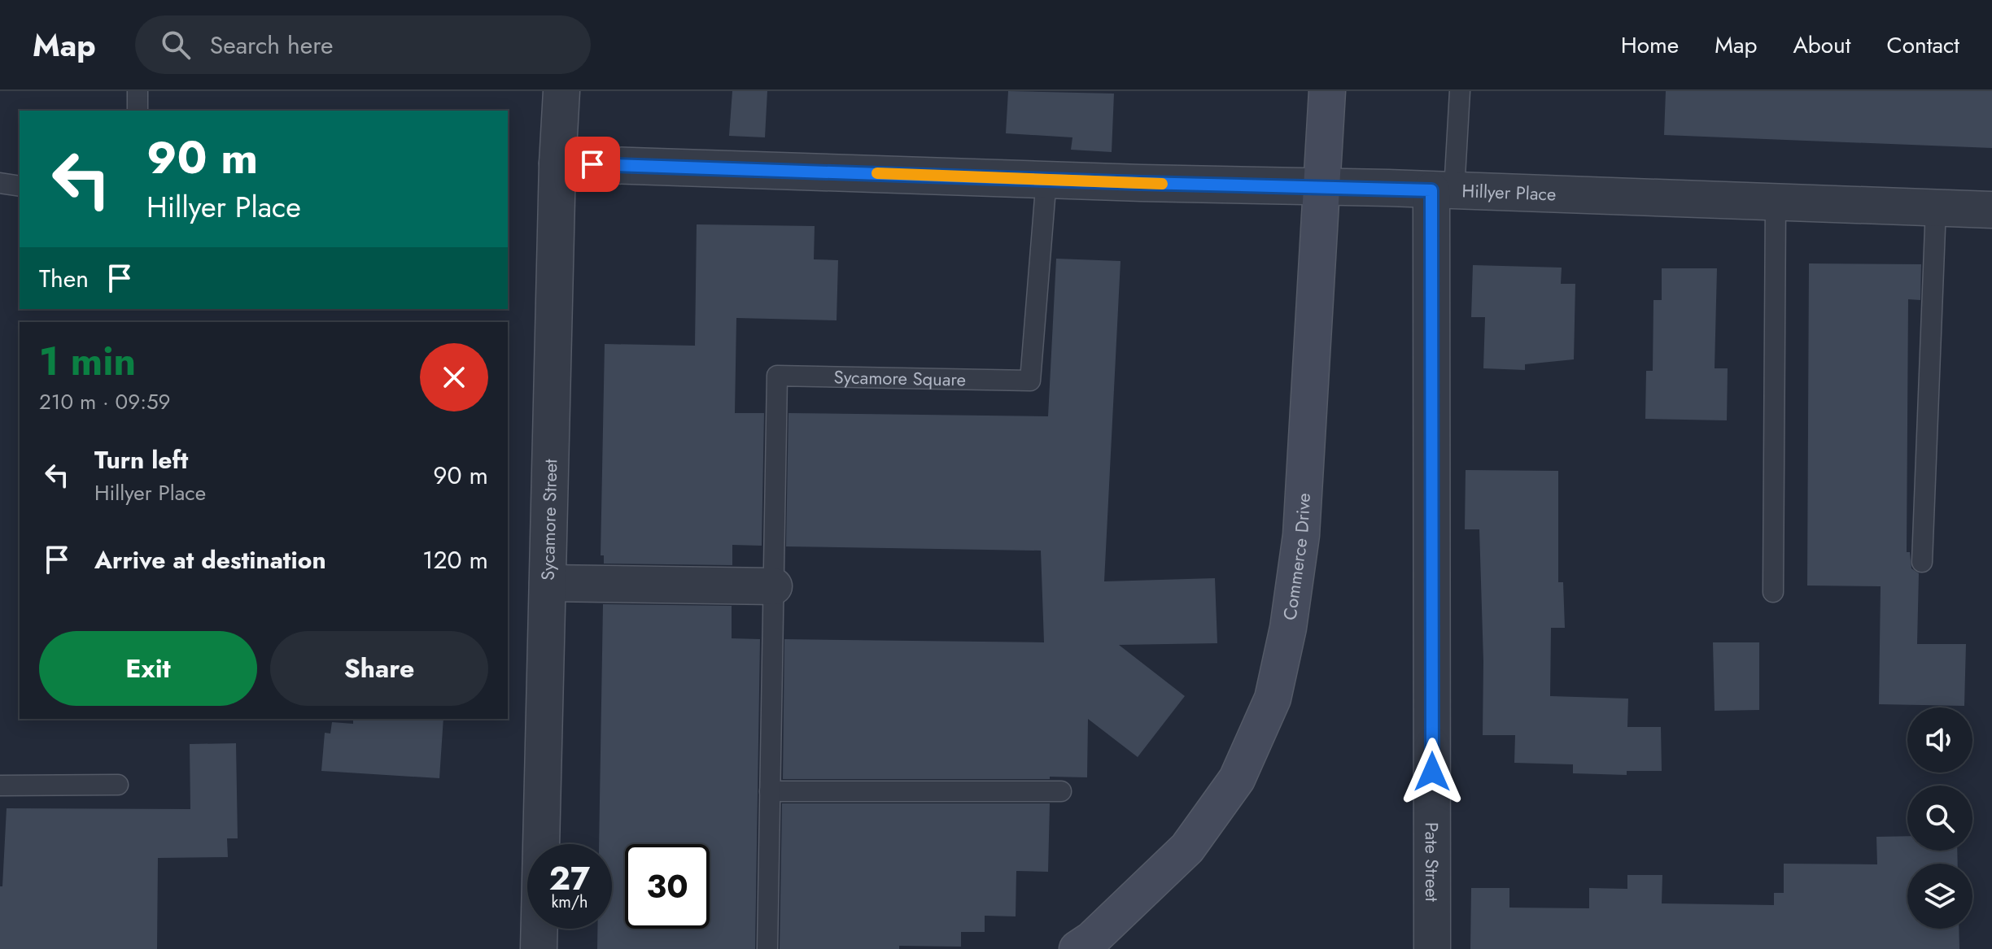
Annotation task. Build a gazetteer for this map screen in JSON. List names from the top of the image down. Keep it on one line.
{"streets":{"main road":["Commerce Drive"],"street":["Hillyer Place","Sycamore Street","Pate Street"],"lane":["Sycamore Square"]},"crossings":[["Hillyer Place","Sycamore Square"],["Hillyer Place","Sycamore Street"],["Hillyer Place","Commerce Drive"],["Hillyer Place","Pate Street"]],"page":{"header":"Map","search":"Search here","nav":["Home","Map","About","Contact"],"turn":["90 m","Hillyer Place"],"then":"Then","heading":["1 min","210 m · 09:59"],"list":[{"name":"Turn left","note":"Hillyer Place","value":"90 m"},{"name":"Arrive at destination","value":"120 m"}],"buttons":["Exit","Share"],"speed":"27 km/h","limit":"30"}}
